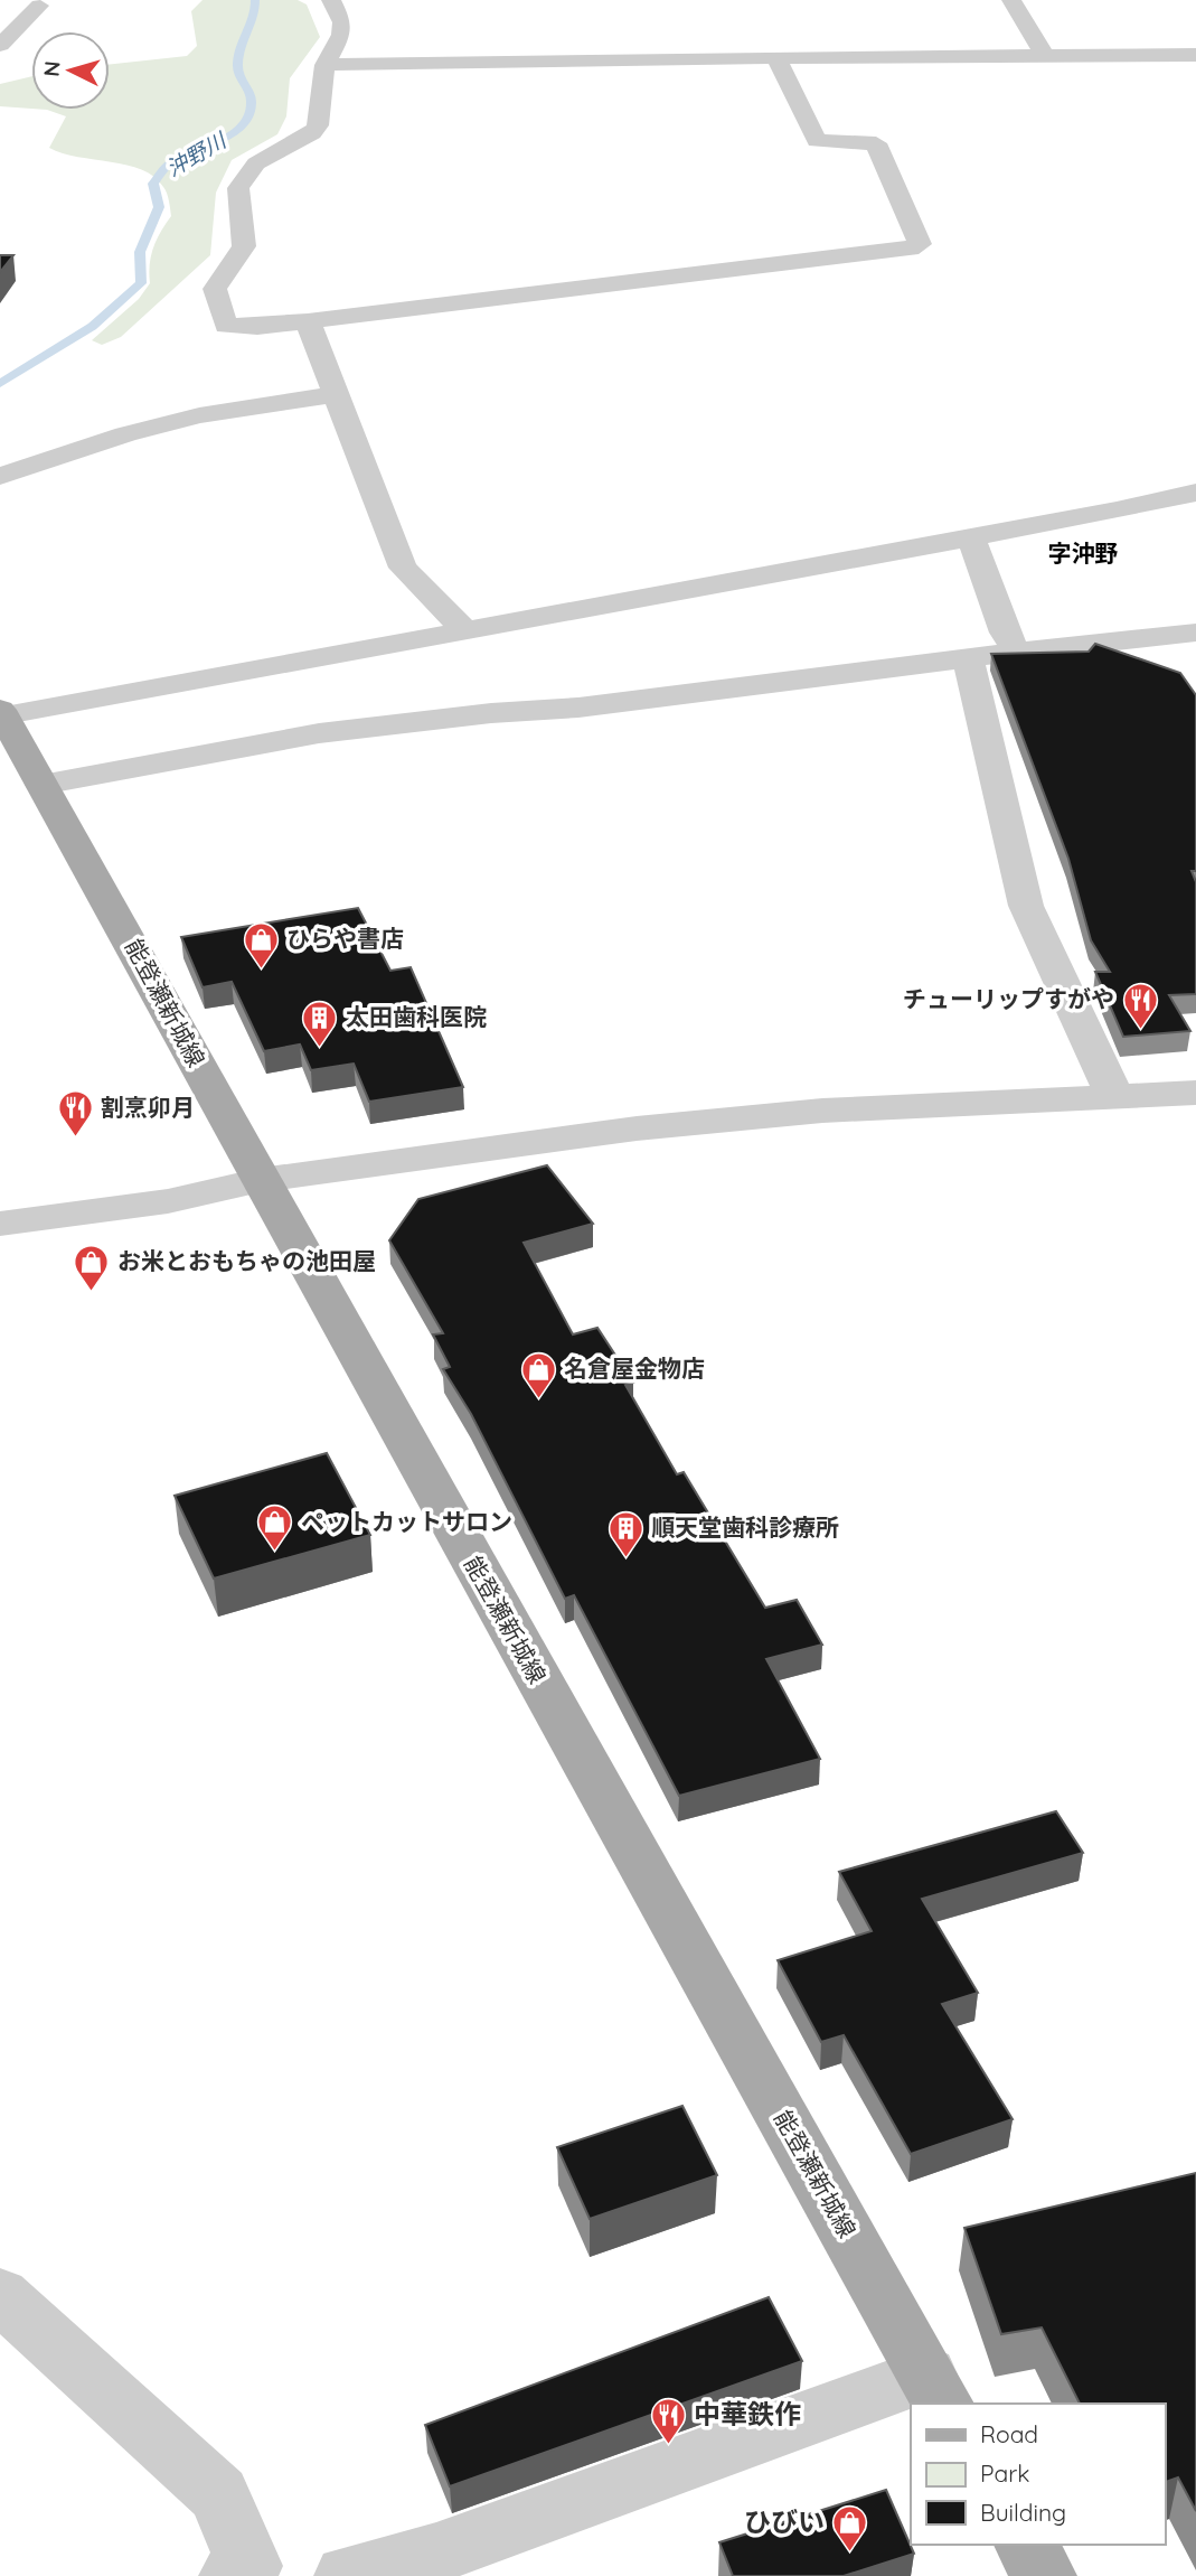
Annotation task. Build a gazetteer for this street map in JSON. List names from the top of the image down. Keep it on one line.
{"streets":{"main road":["能登瀬新城線"]},"districts":["字沖野"],"water":["沖野川"],"places":{"shop":["ひらや書店","お米とおもちゃの池田屋","名倉屋金物店","ペットカットサロン","ひびい"],"restaurant":["チューリップすがや","割烹卯月","中華鉄作"],"building":["太田歯科医院","順天堂歯科診療所"]},"legend":["Road","Park","Building"],"north":"left"}
